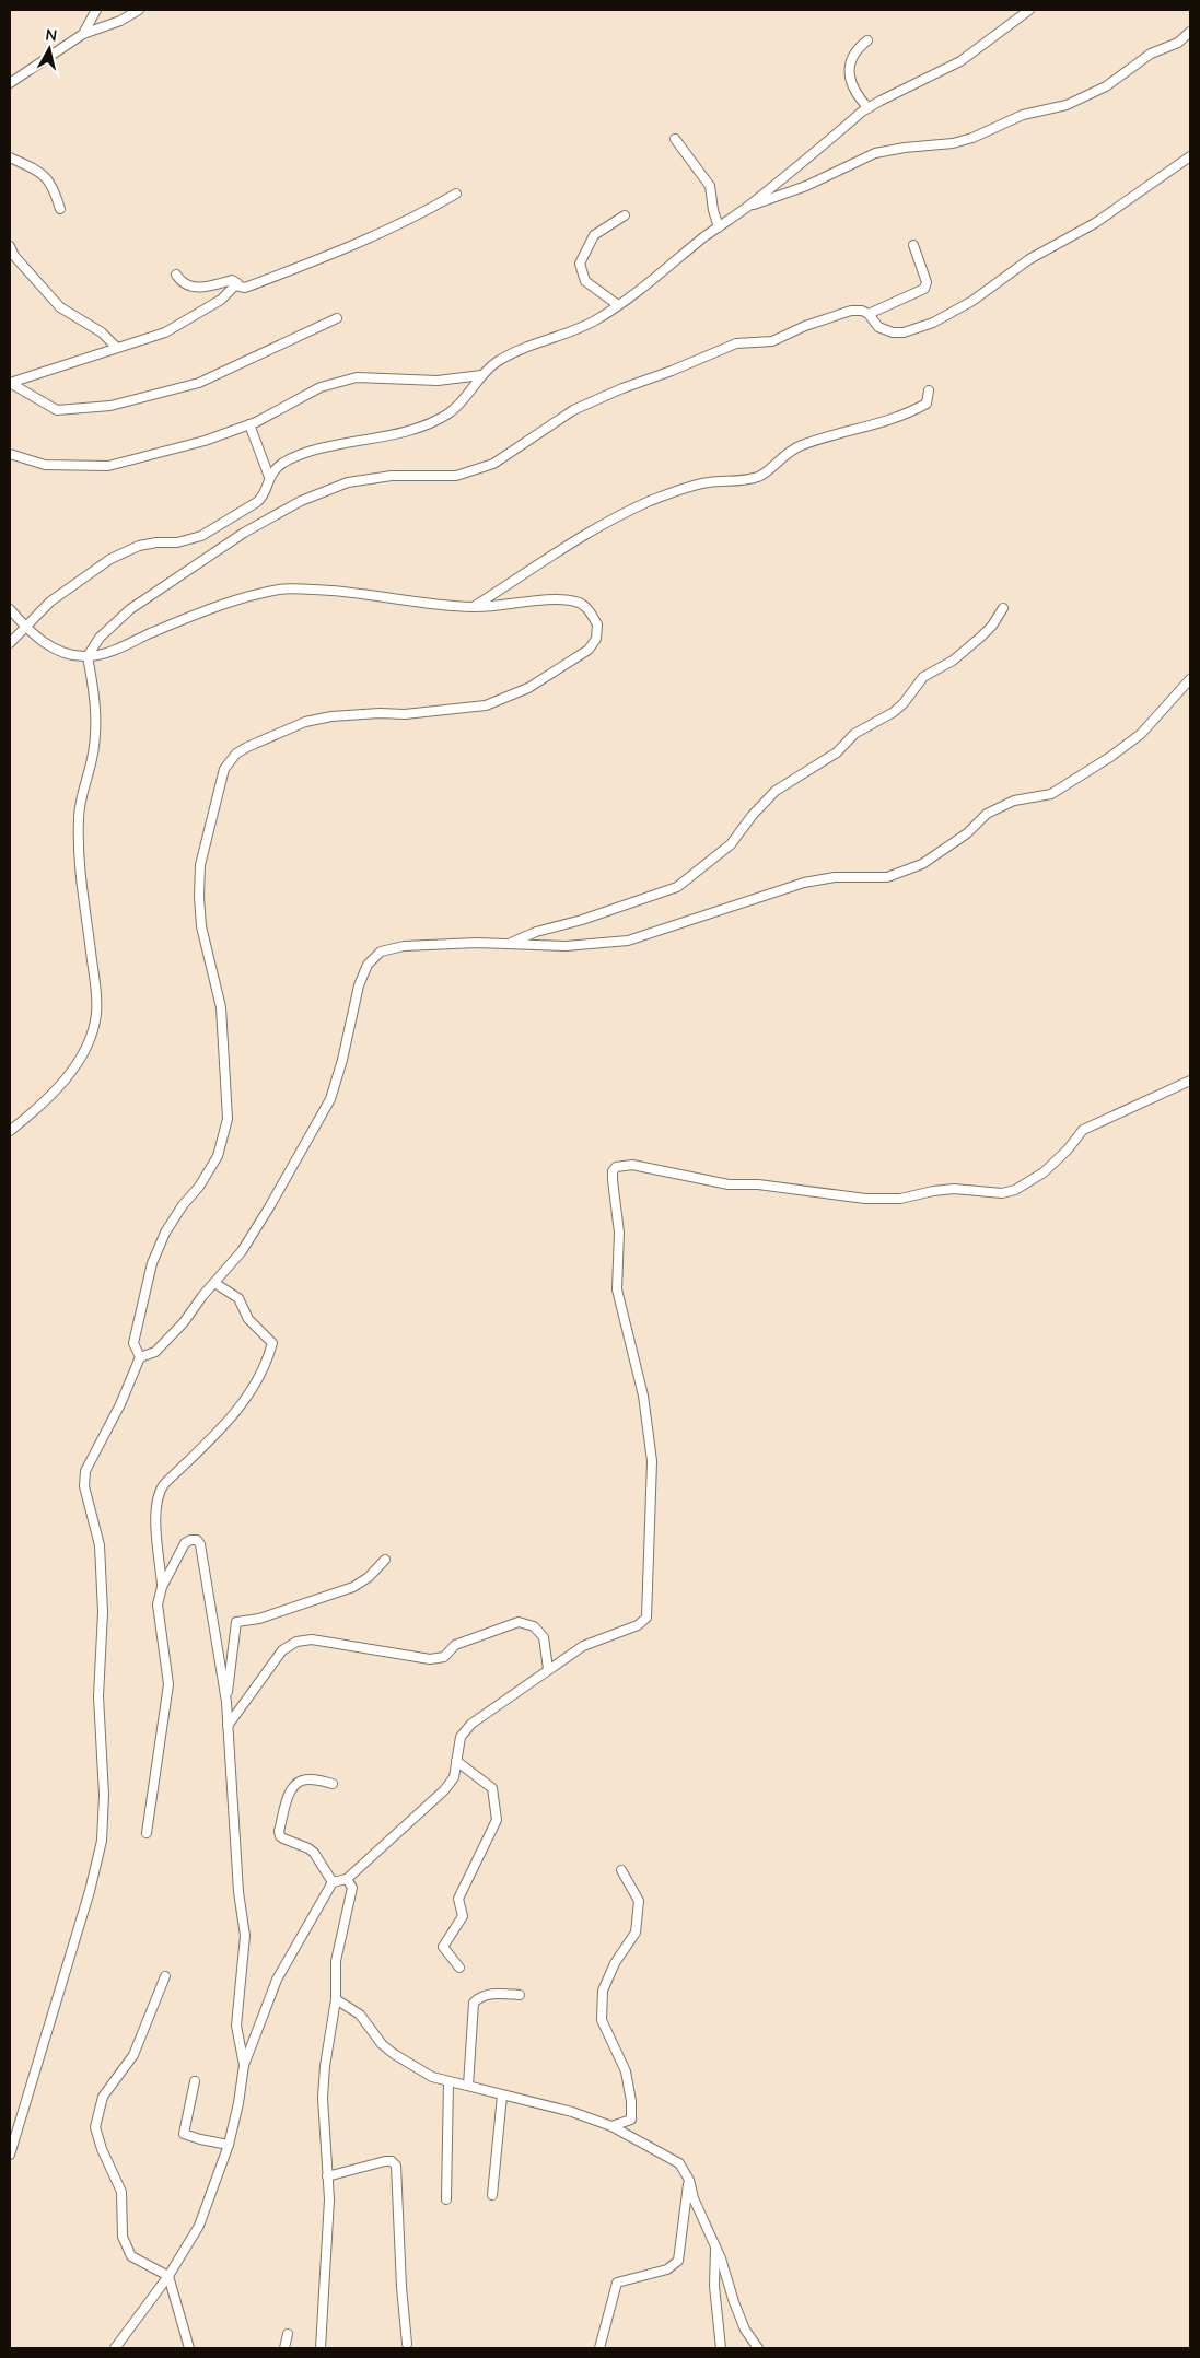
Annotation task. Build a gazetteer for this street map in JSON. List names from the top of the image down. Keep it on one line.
{"north":"top"}
